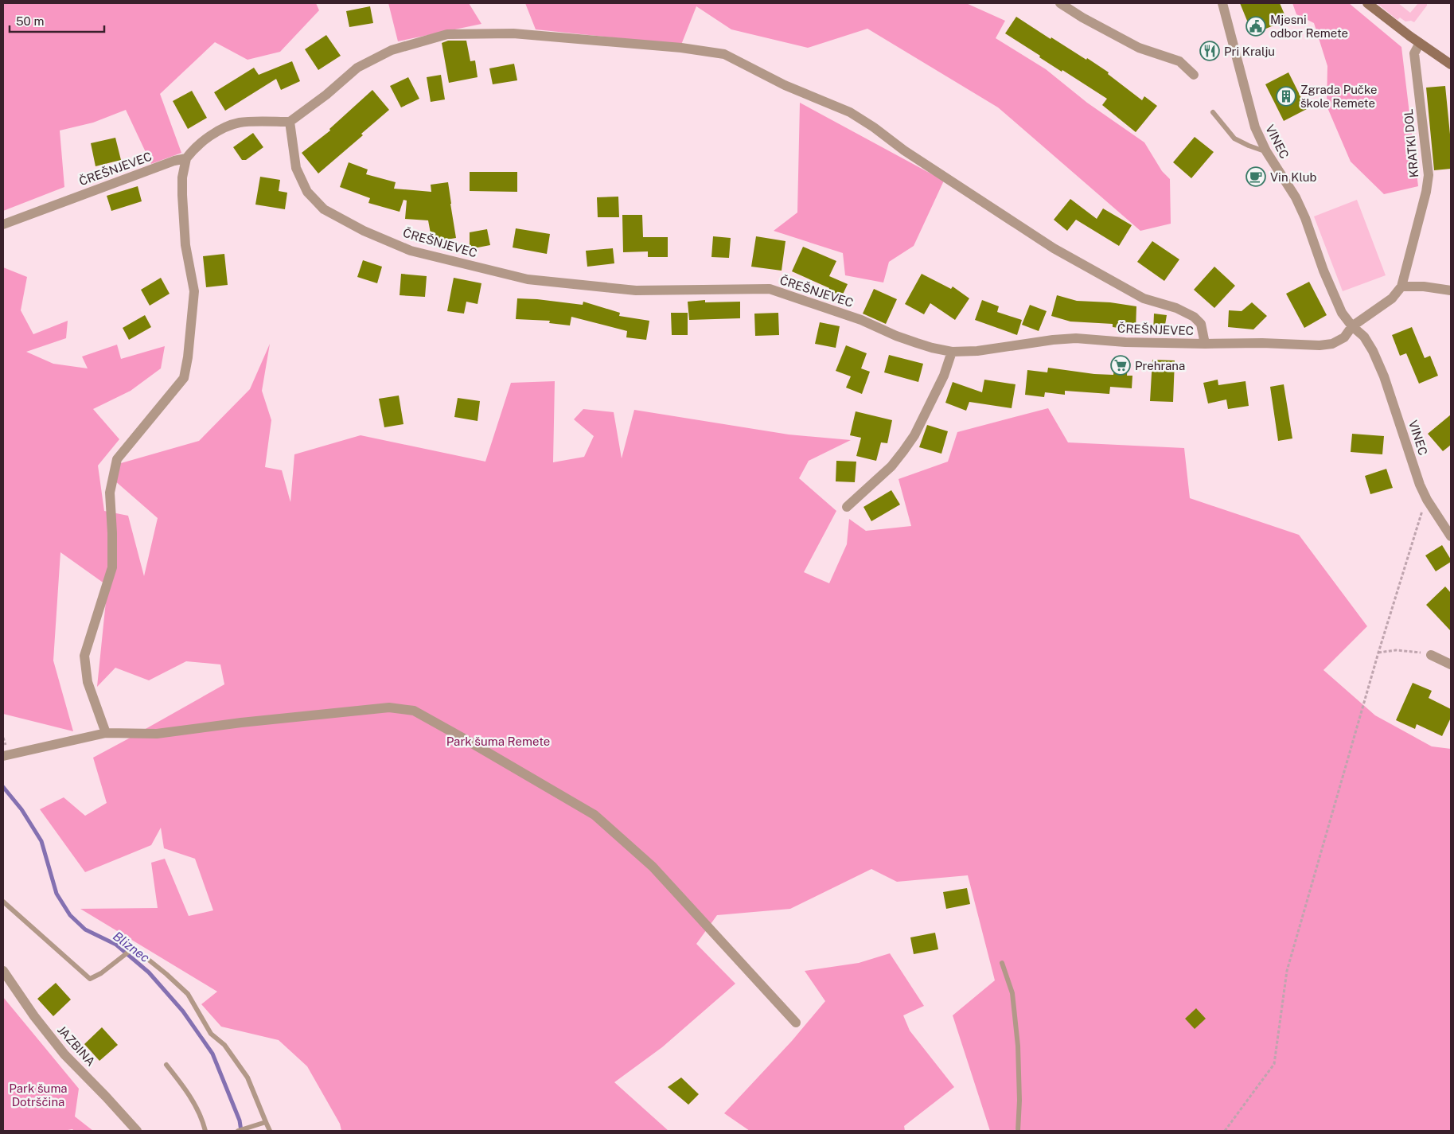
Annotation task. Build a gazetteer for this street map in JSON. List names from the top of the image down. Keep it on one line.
{"streets":{"street":["VINEC","KRATKI DOL","ČREŠNJEVEC","JAZBINA"]},"crossings":[["VINEC","ČREŠNJEVEC"]],"water":["Bliznec"],"parks":["Park šuma Remete","Park šuma Dotrščina"],"places":{"public building":["Mjesni odbor Remete"],"restaurant":["Pri Kralju"],"building":["Zgrada Pučke škole Remete"],"cafe":["Vin Klub"],"supermarket":["Prehrana"]},"scale_bar":"50 m"}
